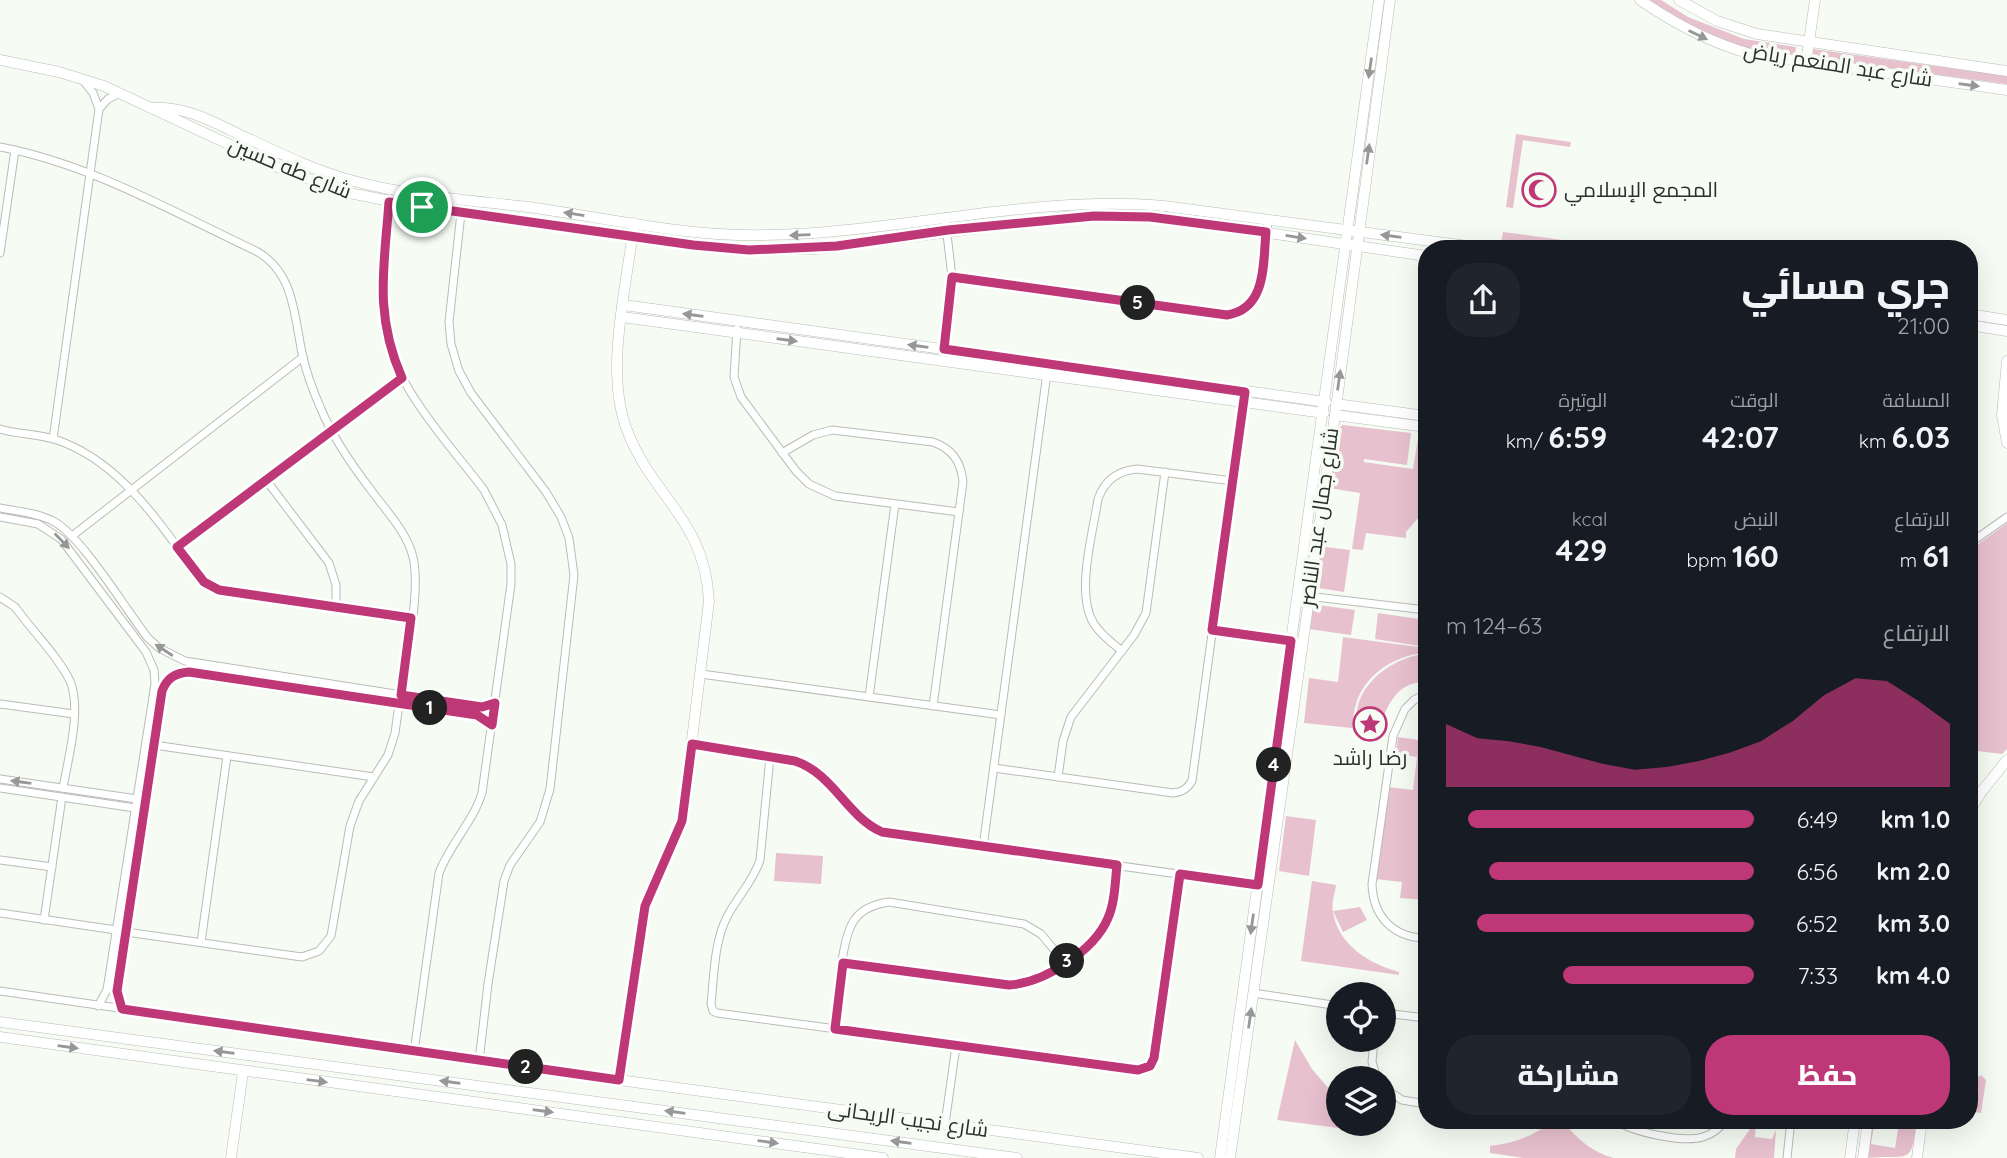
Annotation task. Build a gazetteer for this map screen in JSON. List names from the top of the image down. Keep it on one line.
{"streets":{"main road":["شارع عبد المنعم رياض","شارع طه حسين","شارع جمال عبد الناصر","شارع نجيب الريحانى"]},"crossings":[["شارع طه حسين","شارع جمال عبد الناصر"]],"places":{"mosque":["المجمع الإسلامي"],"place":["رضا راشد"]},"page":{"heading":["جري مسائي","21:00"],"pins":["5","1","4","3","2"],"stats":[["المسافة","6.03 km"],["الوقت","42:07"],["الوتيرة","6:59 /km"],["الارتفاع","61 m"],["النبض","160 bpm"],["kcal","429"]],"chart":["الارتفاع","63–124 m"],"list":[{"name":"1.0 km","note":"6:49"},{"name":"2.0 km","note":"6:56"},{"name":"3.0 km","note":"6:52"},{"name":"4.0 km","note":"7:33"}],"buttons":["حفظ","مشاركة"]}}
